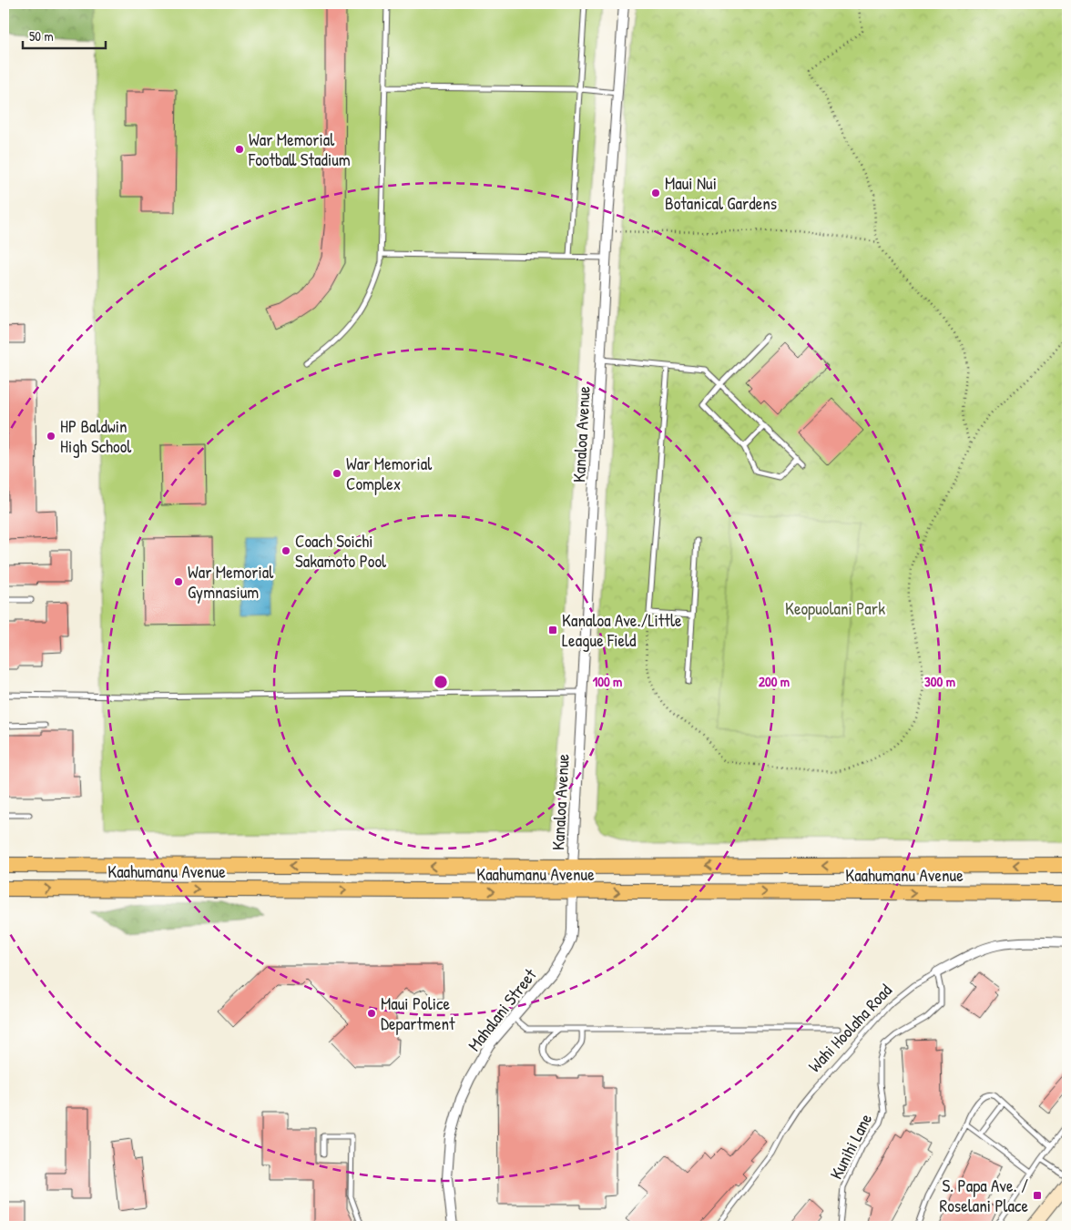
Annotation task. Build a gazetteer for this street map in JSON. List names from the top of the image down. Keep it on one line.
{"streets":{"main road":["Kaahumanu Avenue"],"street":["Kanaloa Avenue","Mahalani Street","Wahi Hoolaha Road"],"lane":["Kunihi Lane"]},"crossings":[["Kanaloa Avenue","Kaahumanu Avenue"],["Kanaloa Avenue","Mahalani Street"],["Kaahumanu Avenue","Mahalani Street"],["Wahi Hoolaha Road","Kunihi Lane"]],"parks":["Keopuolani Park"],"places":{"other":["War Memorial Football Stadium","Maui Nui Botanical Gardens","HP Baldwin High School","War Memorial Complex","Coach Soichi Sakamoto Pool","War Memorial Gymnasium","Maui Police Department"],"transit":["Kanaloa Ave./Little League Field","S. Papa Ave. / Roselani Place"]},"scale_bar":"50 m","rings":["100 m","200 m","300 m"]}
